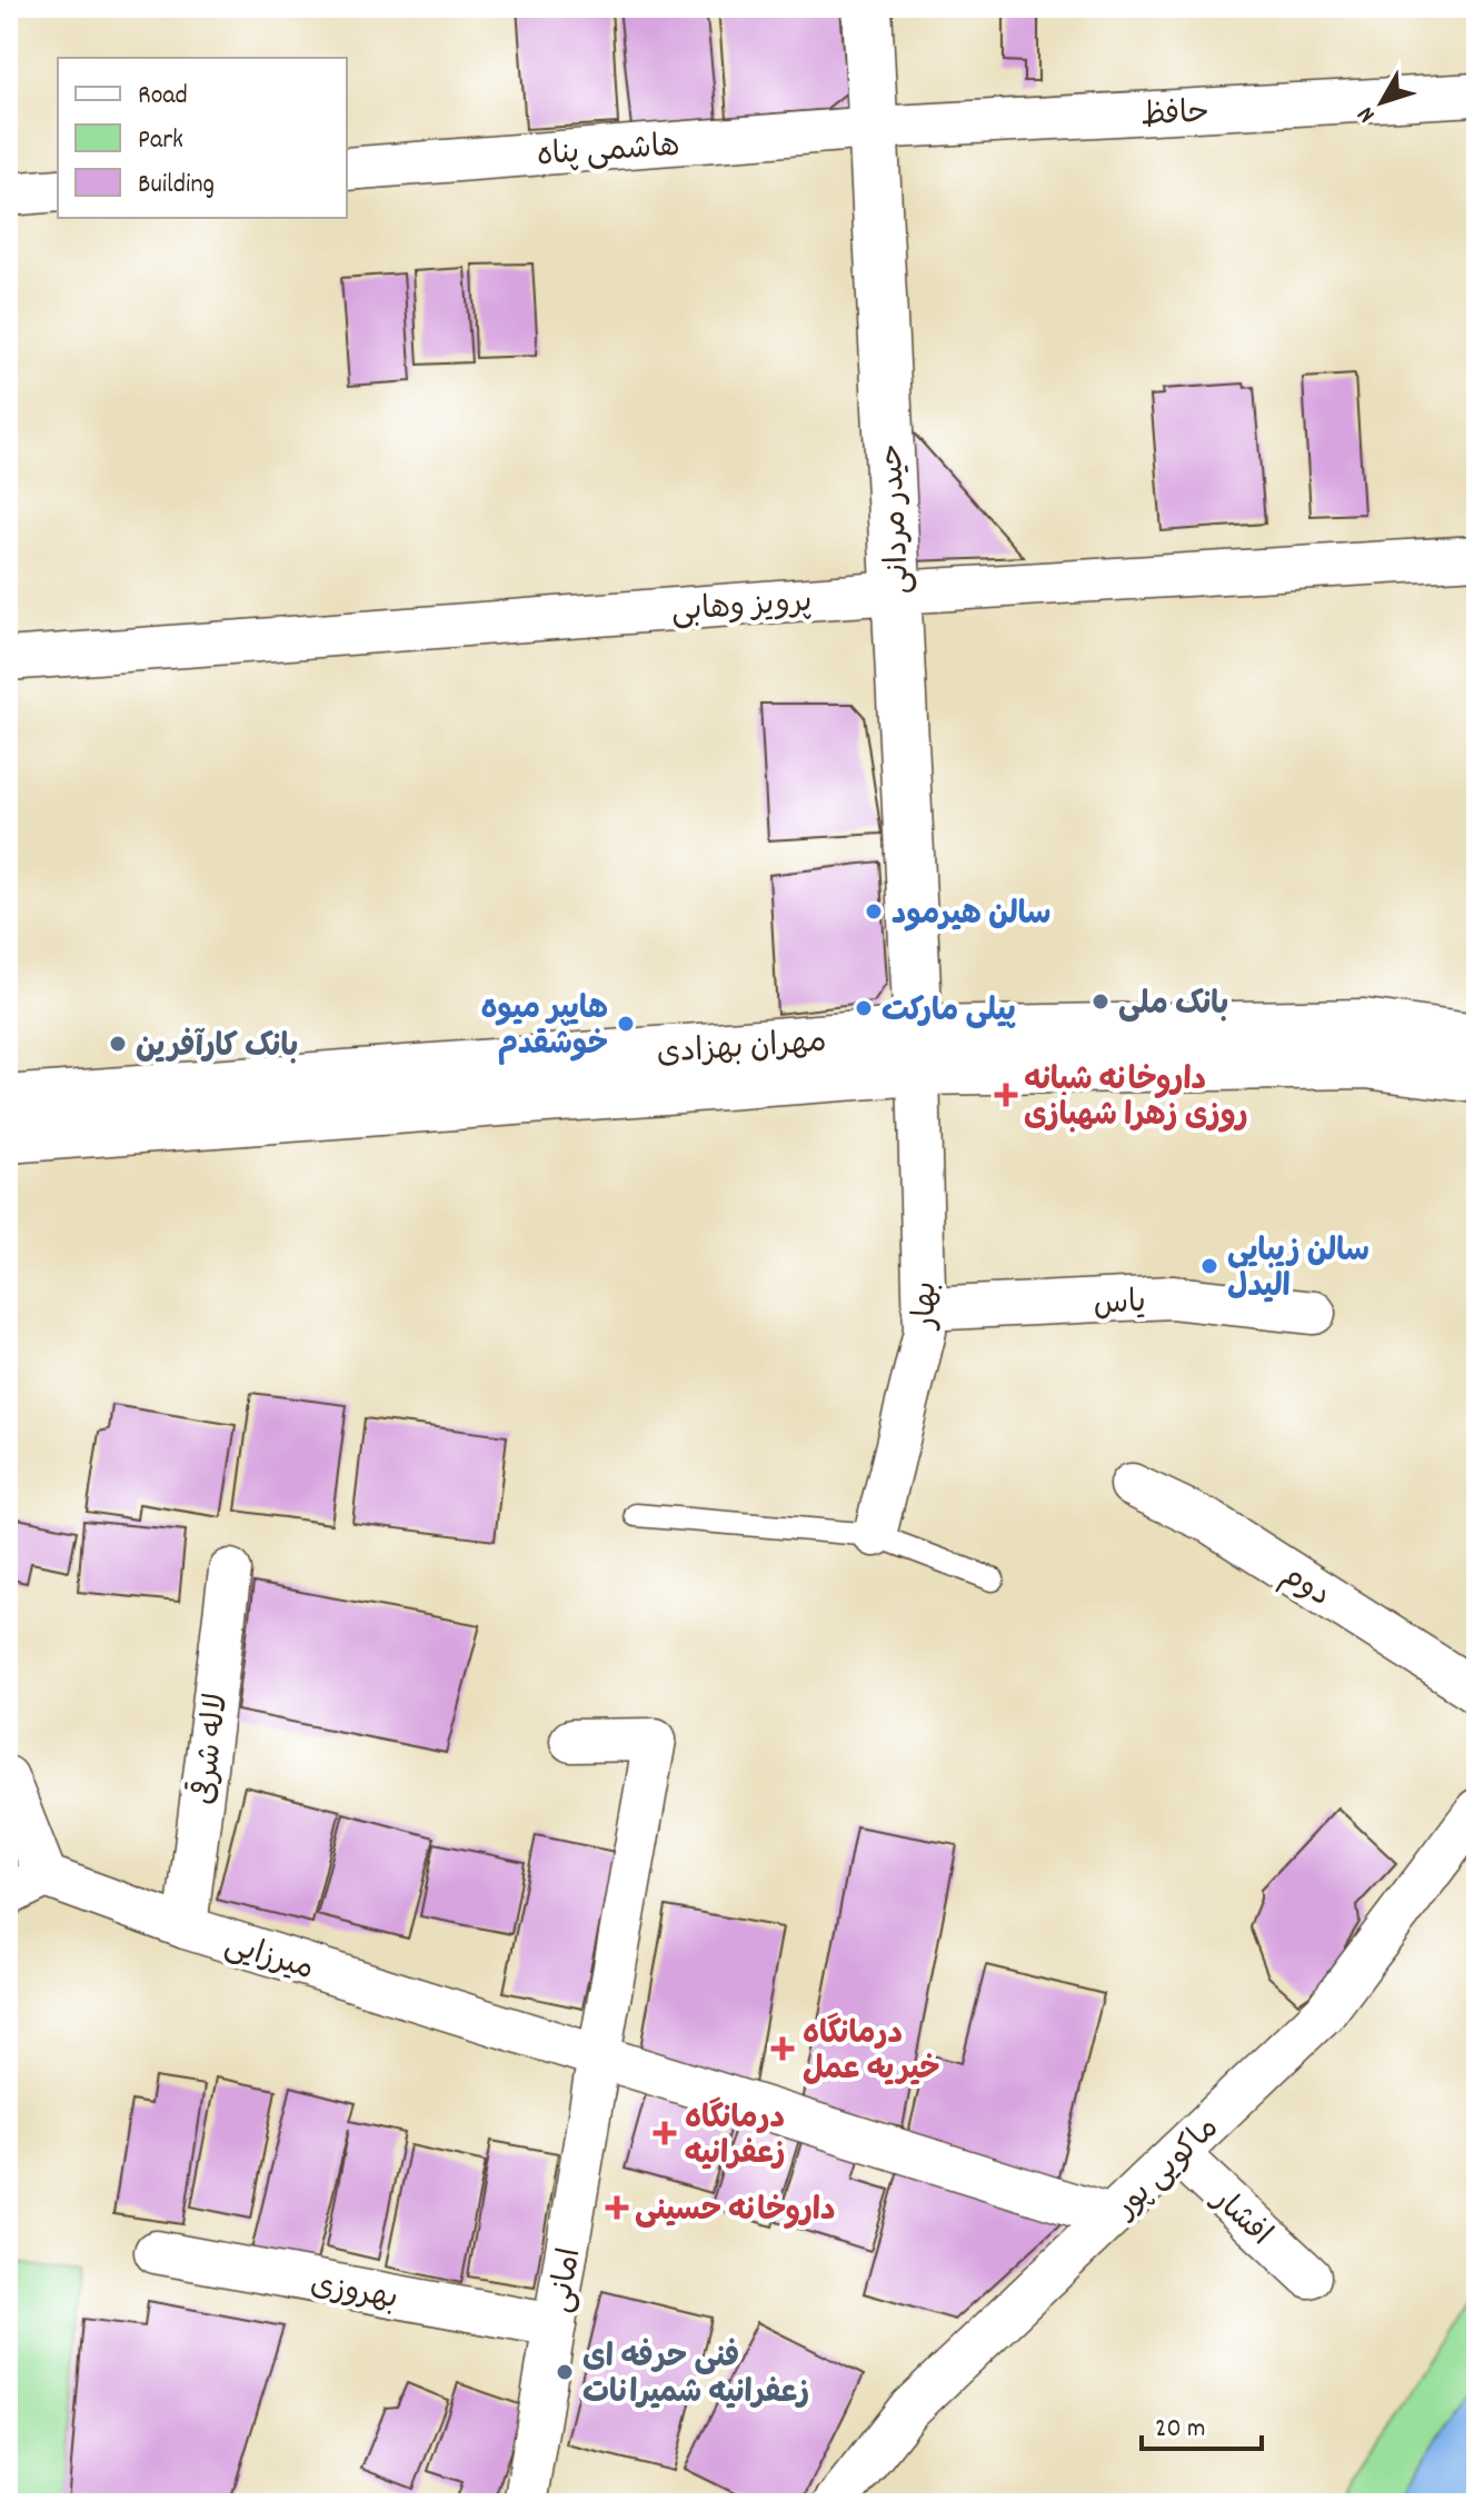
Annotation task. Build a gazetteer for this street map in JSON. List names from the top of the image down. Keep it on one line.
{"streets":{"street":["حافظ","هاشمی پناه","حیدر مردانی","پرویز وهابی","مهران بهزادی","یاس","بهار","دوم","لاله شرقی","میرزایی","ماکویی‌ پور","افشار","امانی","بهروزی"]},"crossings":[["حافظ","هاشمی پناه"],["حافظ","حیدر مردانی"],["هاشمی پناه","حیدر مردانی"],["حیدر مردانی","پرویز وهابی"],["حیدر مردانی","مهران بهزادی"],["حیدر مردانی","بهار"],["مهران بهزادی","بهار"],["یاس","بهار"],["لاله شرقی","میرزایی"],["میرزایی","ماکویی‌ پور"],["میرزایی","امانی"],["ماکویی‌ پور","افشار"],["امانی","بهروزی"]],"places":{"other":["سالن هیرمود","بانک ملی","پیلی مارکت","هایپر میوه خوشقدم","بانک کارآفرین","سالن زیبایی الیدل","فنی حرفه ای زعفرانیه شمیرانات"],"health":["داروخانه شبانه روزی زهرا شهبازی","درمانگاه خیریه عمل","درمانگاه زعفرانیه","داروخانه حسینی"]},"legend":["Road","Park","Building"],"scale_bar":"20 m","north":"bottom left"}
